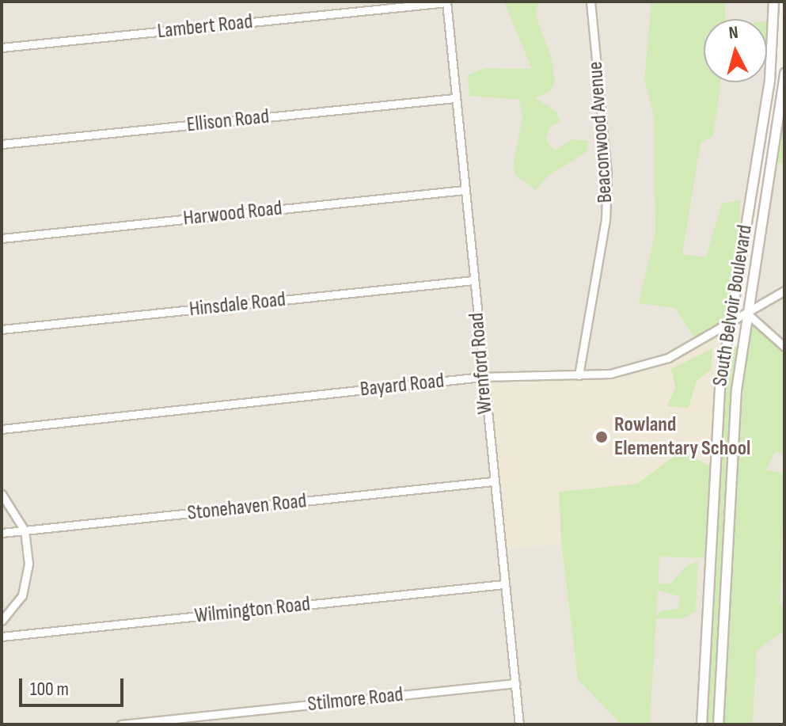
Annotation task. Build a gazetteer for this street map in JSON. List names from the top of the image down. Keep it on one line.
{"streets":{"street":["Lambert Road","Ellison Road","Beaconwood Avenue","Harwood Road","Hinsdale Road","South Belvoir Boulevard","Wrenford Road","Bayard Road","Stonehaven Road","Wilmington Road","Stilmore Road"]},"crossings":[["Lambert Road","Wrenford Road"],["Ellison Road","Wrenford Road"],["Beaconwood Avenue","Bayard Road"],["Harwood Road","Wrenford Road"],["Hinsdale Road","Wrenford Road"],["South Belvoir Boulevard","Bayard Road"],["Wrenford Road","Bayard Road"],["Wrenford Road","Stonehaven Road"],["Wrenford Road","Wilmington Road"],["Wrenford Road","Stilmore Road"]],"places":["Rowland Elementary School"],"scale_bar":"100 m","north":"top"}
